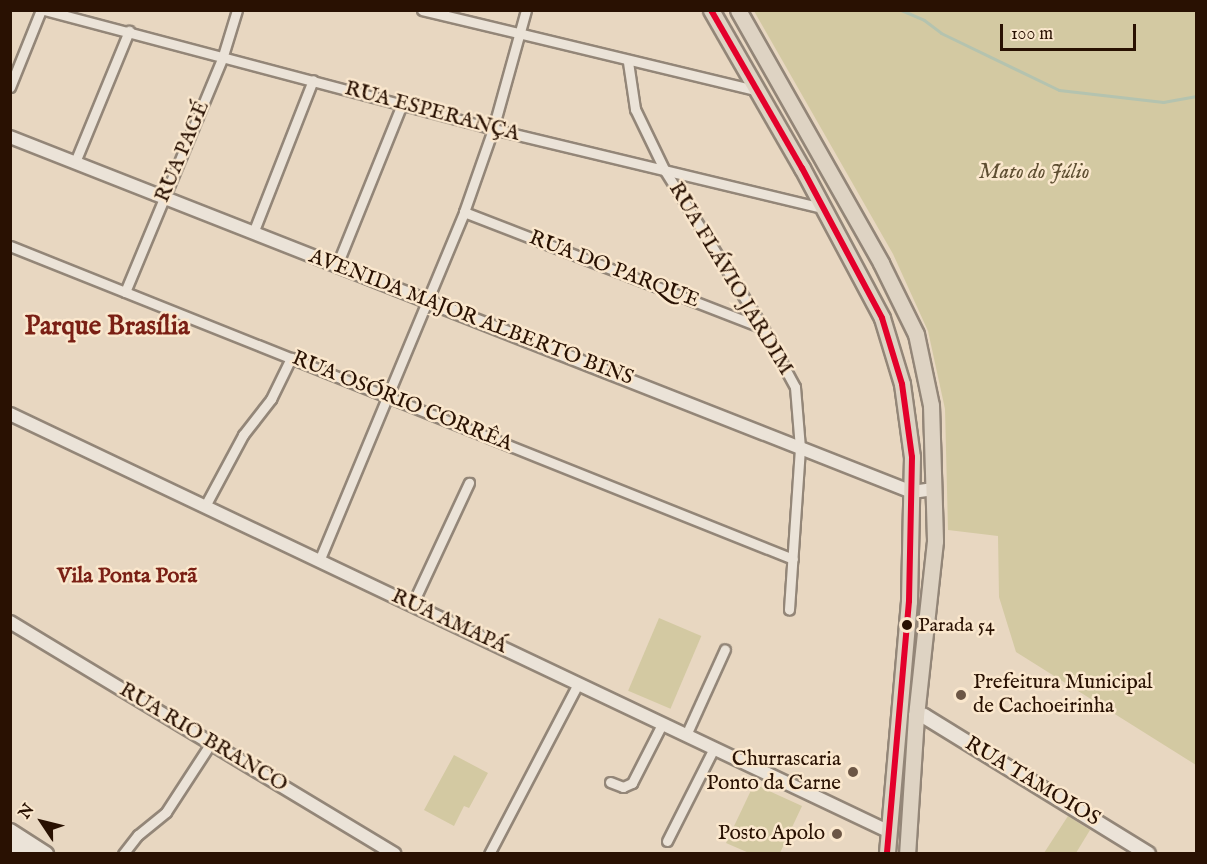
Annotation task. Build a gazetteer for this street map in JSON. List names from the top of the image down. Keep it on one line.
{"streets":{"main road":["RUA TAMOIOS"],"street":["RUA ESPERANÇA","RUA PAGÉ","RUA DO PARQUE","RUA FLÁVIO JARDIM","AVENIDA MAJOR ALBERTO BINS","RUA OSÓRIO CORRÊA","RUA AMAPÁ","RUA RIO BRANCO"]},"crossings":[["RUA ESPERANÇA","RUA PAGÉ"],["RUA ESPERANÇA","RUA FLÁVIO JARDIM"],["RUA PAGÉ","AVENIDA MAJOR ALBERTO BINS"],["RUA PAGÉ","RUA OSÓRIO CORRÊA"],["RUA DO PARQUE","RUA FLÁVIO JARDIM"],["RUA FLÁVIO JARDIM","AVENIDA MAJOR ALBERTO BINS"],["RUA FLÁVIO JARDIM","RUA OSÓRIO CORRÊA"]],"districts":["Parque Brasília","Vila Ponta Porã"],"parks":["Mato do Júlio"],"places":["Parada 54","Prefeitura Municipal de Cachoeirinha","Churrascaria Ponto da Carne","Posto Apolo"],"scale_bar":"100 m","north":"top left"}
